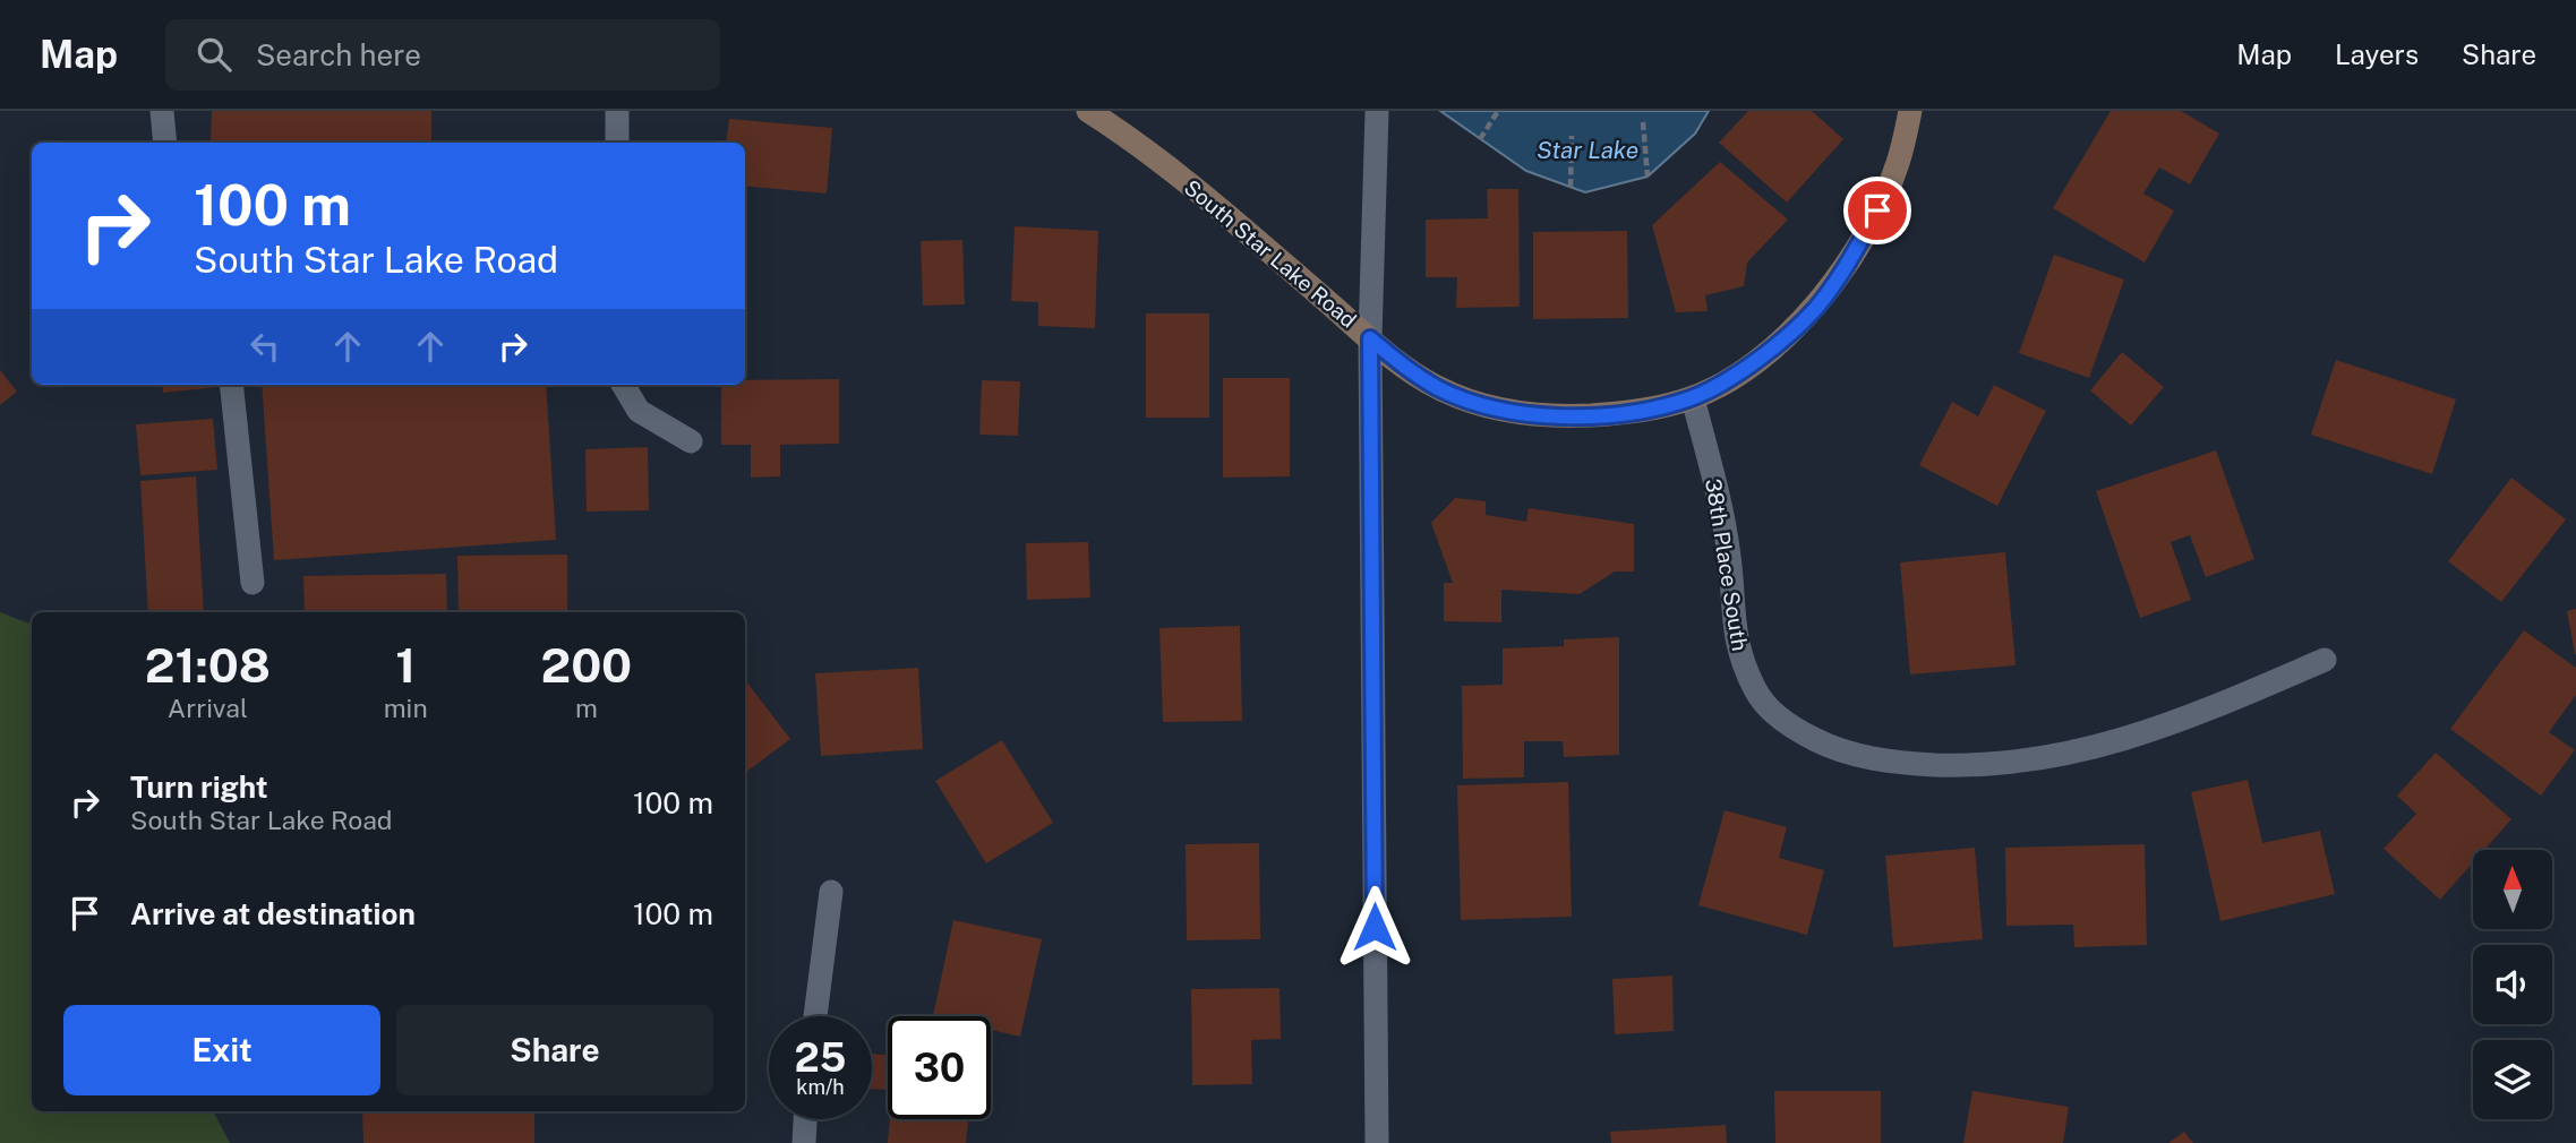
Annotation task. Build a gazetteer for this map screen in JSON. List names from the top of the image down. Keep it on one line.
{"streets":{"street":["South Star Lake Road","38th Place South"]},"crossings":[["South Star Lake Road","38th Place South"]],"water":["Star Lake"],"north":"top","page":{"header":"Map","search":"Search here","nav":["Map","Layers","Share"],"turn":["100 m","South Star Lake Road"],"eta":["21:08","Arrival","1","min","200","m"],"list":[{"name":"Turn right","note":"South Star Lake Road","value":"100 m"},{"name":"Arrive at destination","value":"100 m"}],"buttons":["Exit","Share"],"speed":"25 km/h","limit":"30"}}
